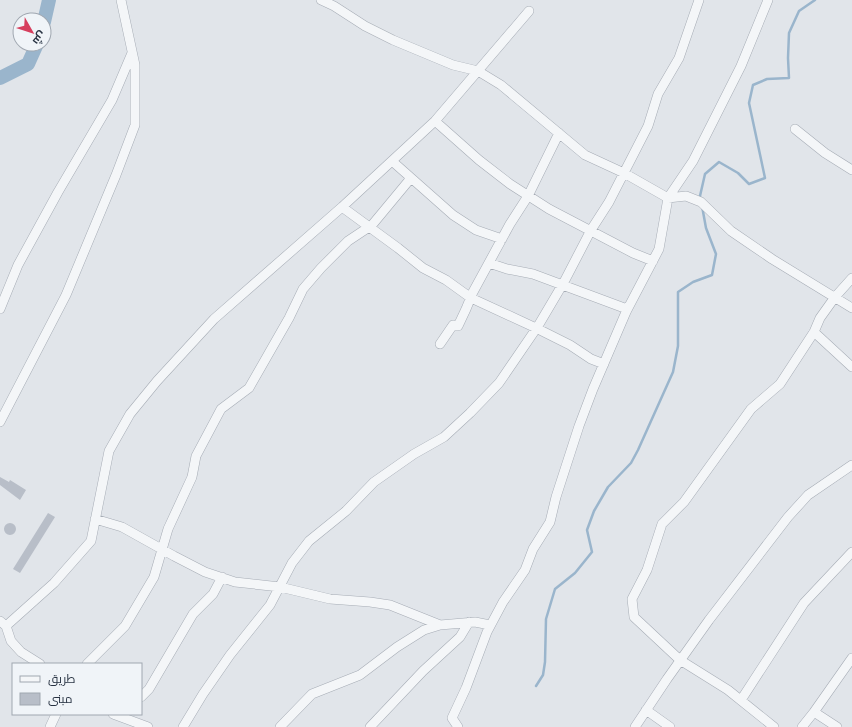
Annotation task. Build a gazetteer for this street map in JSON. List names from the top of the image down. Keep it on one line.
{"legend":["طريق","مبنى"],"north":"bottom right"}
